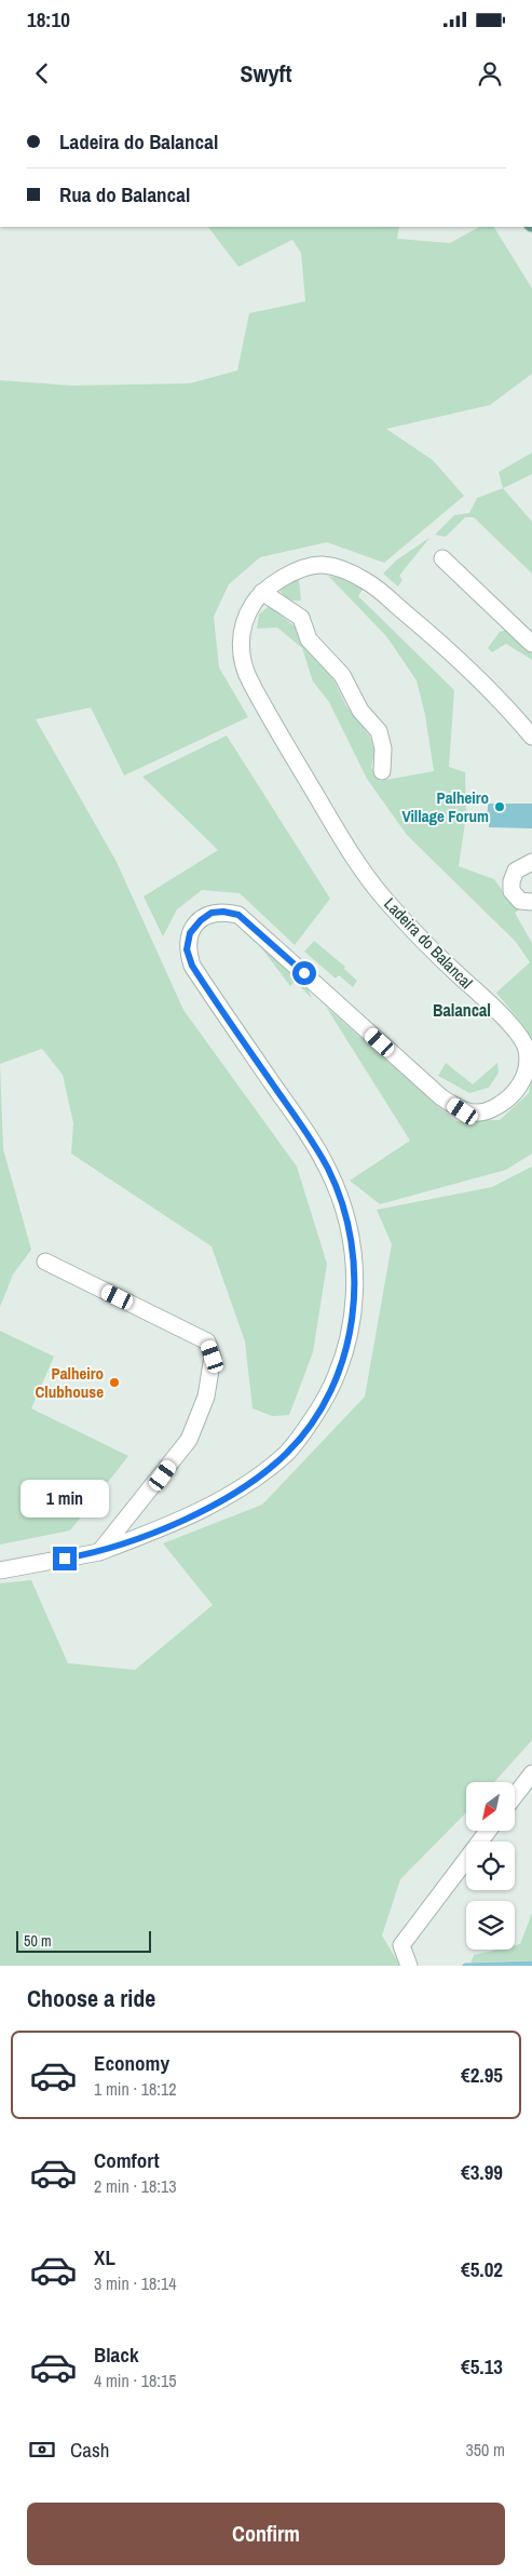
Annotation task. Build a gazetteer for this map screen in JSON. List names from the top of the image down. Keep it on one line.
{"streets":{"street":["Ladeira do Balancal"]},"districts":["Balancal"],"places":["Palheiro Village Forum","Palheiro Clubhouse"],"scale_bar":"50 m","north":"bottom left","page":{"status":"18:10","header":"Swyft","banner":["Ladeira do Balancal","Rua do Balancal"],"bubble":"1 min","scale":"50 m","heading":"Choose a ride","list":[{"name":"Economy","note":"1 min · 18:12","value":"€2.95"},{"name":"Comfort","note":"2 min · 18:13","value":"€3.99"},{"name":"XL","note":"3 min · 18:14","value":"€5.02"},{"name":"Black","note":"4 min · 18:15","value":"€5.13"}],"pay":["Cash","350 m"],"buttons":"Confirm"}}
